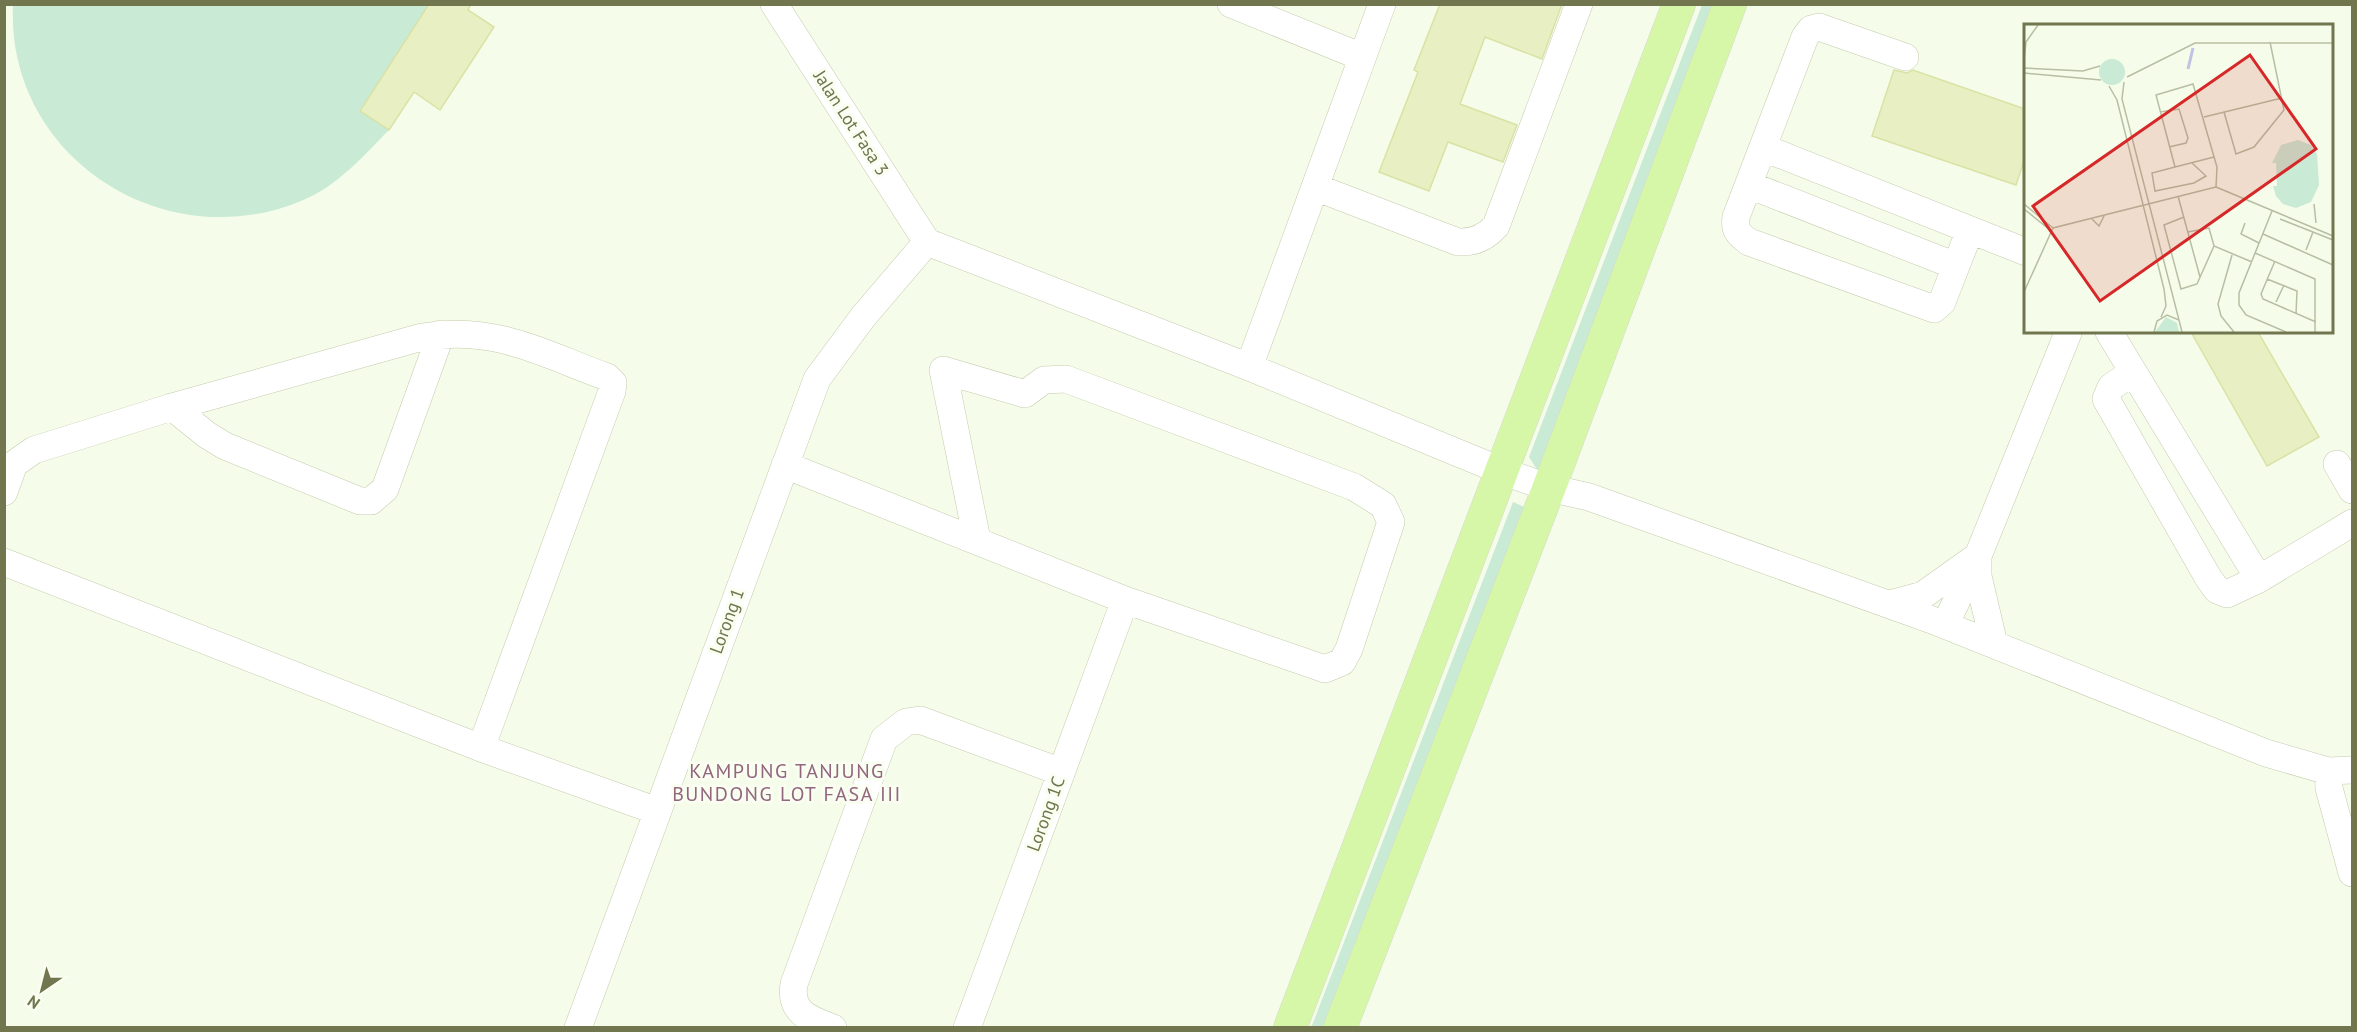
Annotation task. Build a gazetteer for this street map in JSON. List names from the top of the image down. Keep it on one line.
{"streets":{"street":["Jalan Lot Fasa 3","Lorong 1","Lorong 1C"]},"crossings":[["Jalan Lot Fasa 3","Lorong 1"]],"districts":["KAMPUNG TANJUNG BUNDONG LOT FASA III"],"north":"bottom left"}
